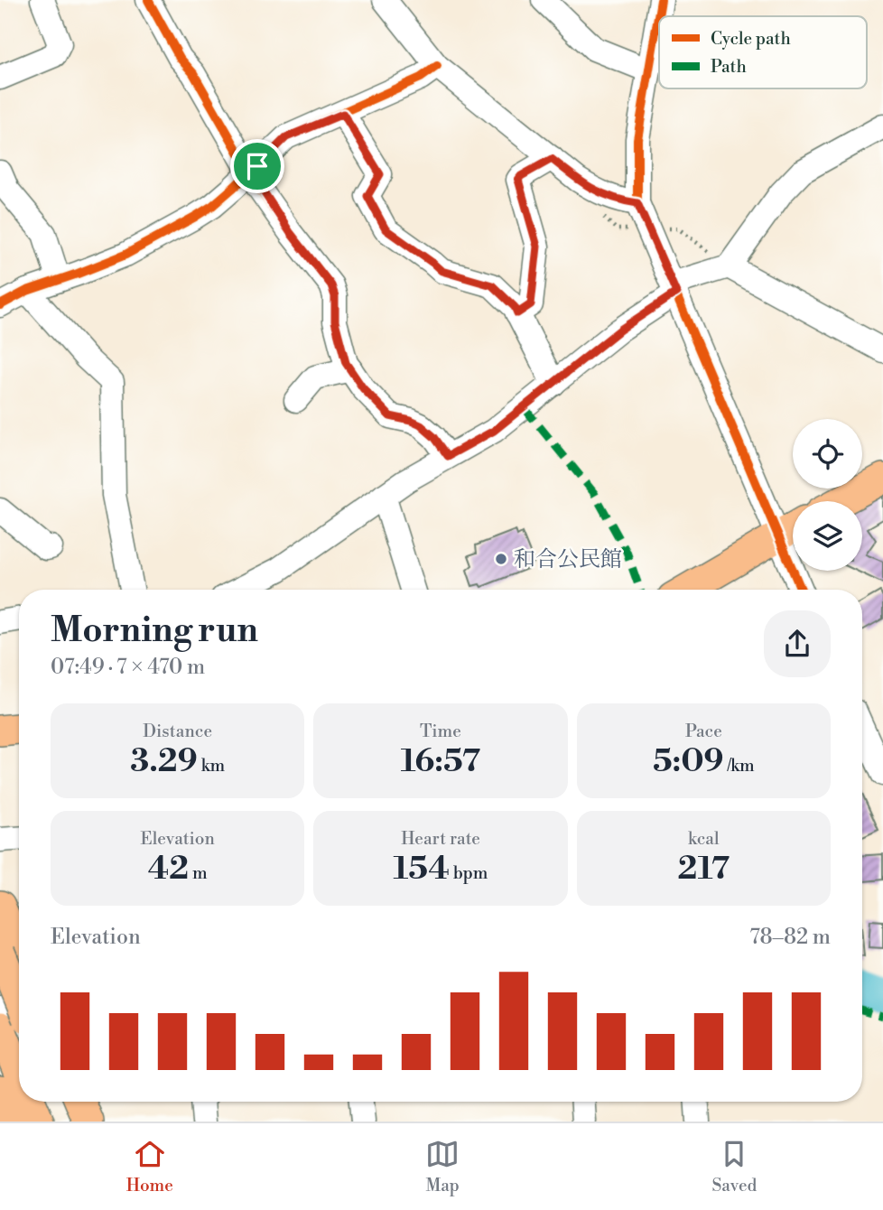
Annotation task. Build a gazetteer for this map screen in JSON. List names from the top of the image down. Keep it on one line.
{"places":["和合公民館"],"legend":["Cycle path","Path"],"page":{"heading":["Morning run","07:49 · 7 × 470 m"],"stats":[["Distance","3.29 km"],["Time","16:57"],["Pace","5:09 /km"],["Elevation","42 m"],["Heart rate","154 bpm"],["kcal","217"]],"chart":["Elevation","78–82 m"],"tabs":["Home","Map","Saved"]}}
